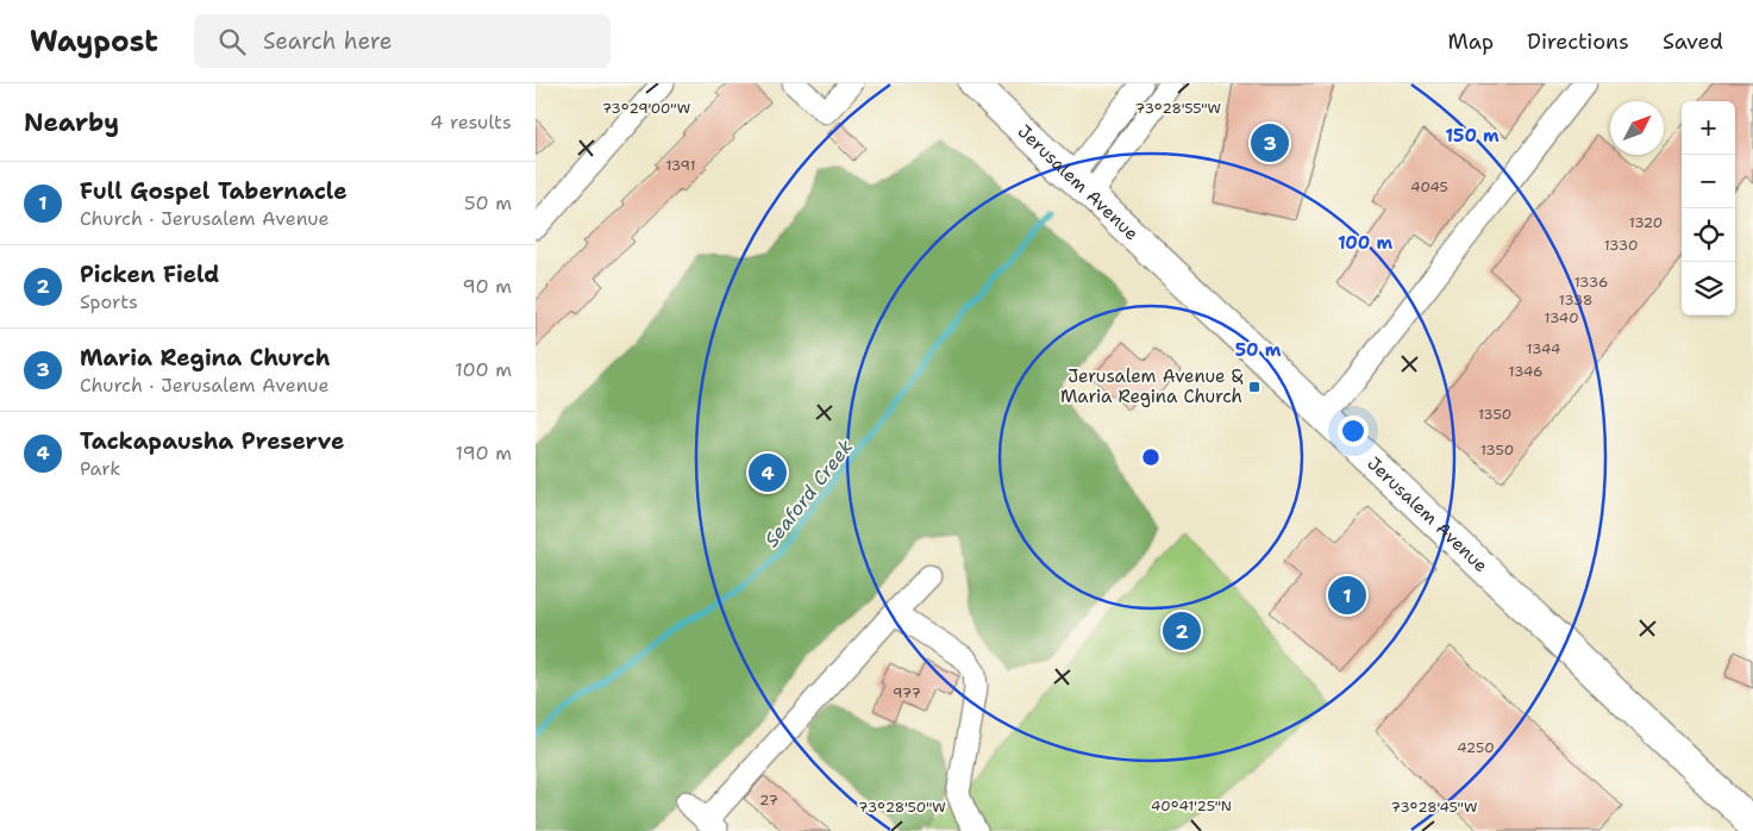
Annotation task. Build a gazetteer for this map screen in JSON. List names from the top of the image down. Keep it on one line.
{"streets":{"main road":["Jerusalem Avenue"]},"water":["Seaford Creek"],"places":{"transit":["Jerusalem Avenue & Maria Regina Church"]},"house_numbers":["1391","4045","1320","1330","1336","1338","1340","1344","1346","1350","1350","977","4250","27"],"north":"top right","page":{"header":"Waypost","search":"Search here","nav":["Map","Directions","Saved"],"heading":["Nearby","4 results"],"map_buttons":["+","−"],"pins":["3","4","1","2"],"list":[{"mark":"1","name":"Full Gospel Tabernacle","note":"Church · Jerusalem Avenue","value":"50 m"},{"mark":"2","name":"Picken Field","note":"Sports","value":"90 m"},{"mark":"3","name":"Maria Regina Church","note":"Church · Jerusalem Avenue","value":"100 m"},{"mark":"4","name":"Tackapausha Preserve","note":"Park","value":"190 m"}]},"coordinates":["73°29'00\"W","73°28'55\"W","40°41'25\"N","73°28'50\"W","73°28'45\"W"],"rings":["150 m","100 m","50 m"]}
